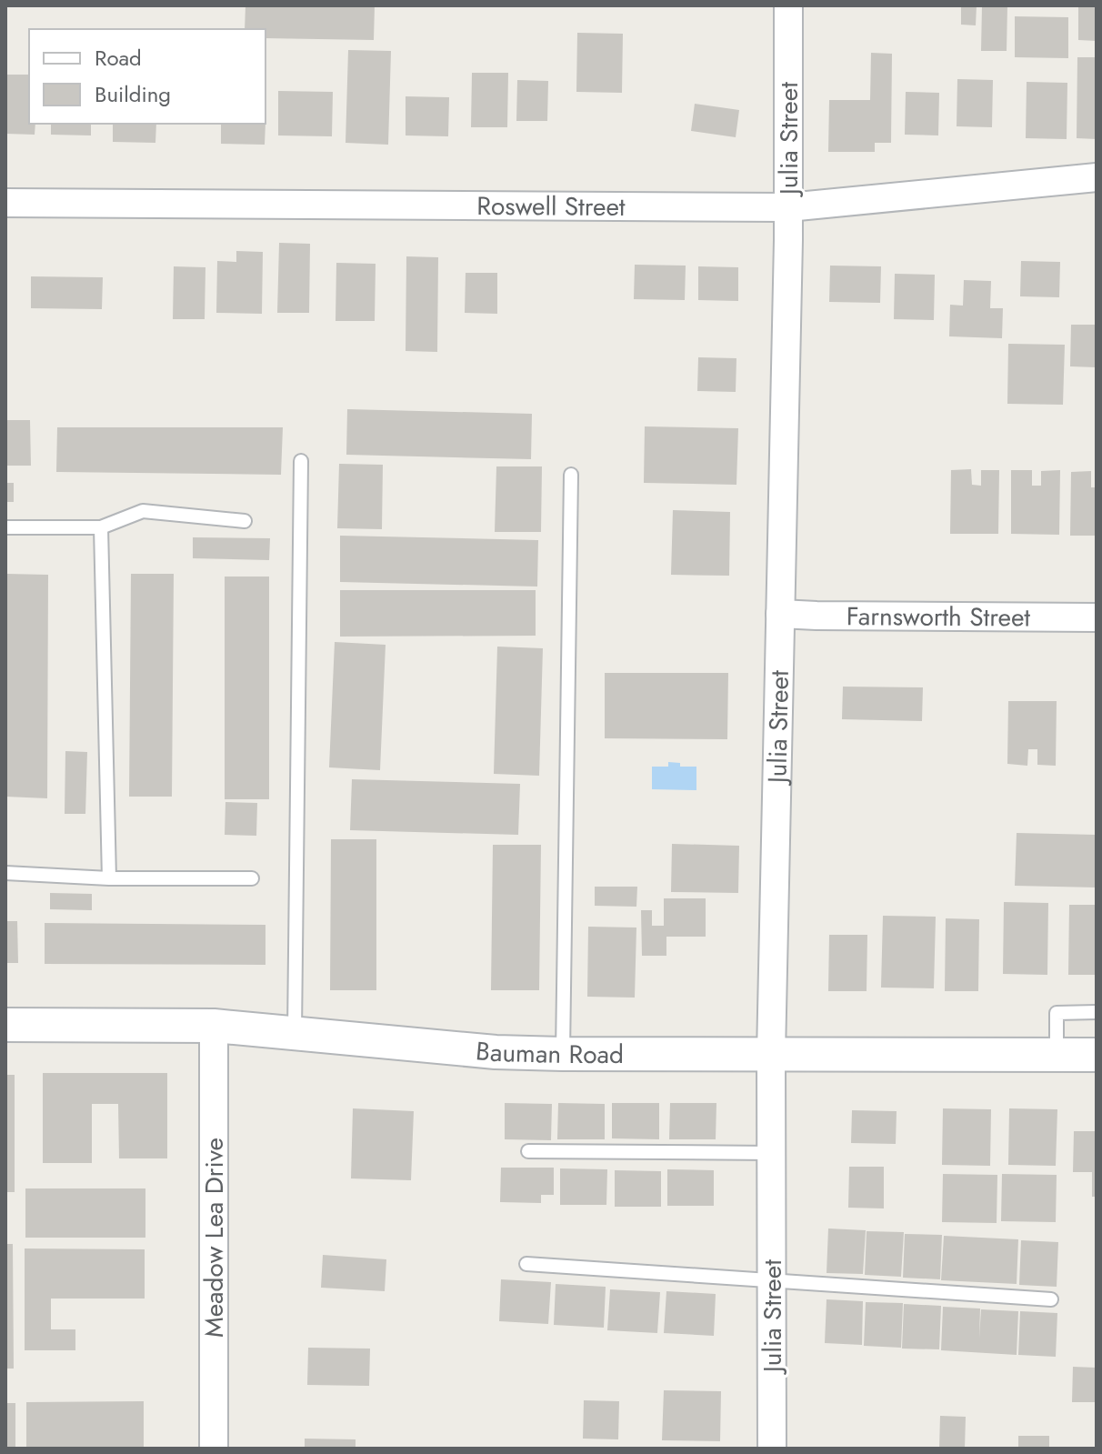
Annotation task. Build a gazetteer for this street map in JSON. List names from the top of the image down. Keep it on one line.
{"streets":{"street":["Julia Street","Roswell Street","Farnsworth Street","Bauman Road","Meadow Lea Drive"]},"crossings":[["Julia Street","Roswell Street"],["Julia Street","Farnsworth Street"],["Julia Street","Bauman Road"],["Bauman Road","Meadow Lea Drive"]],"legend":["Road","Building"]}
